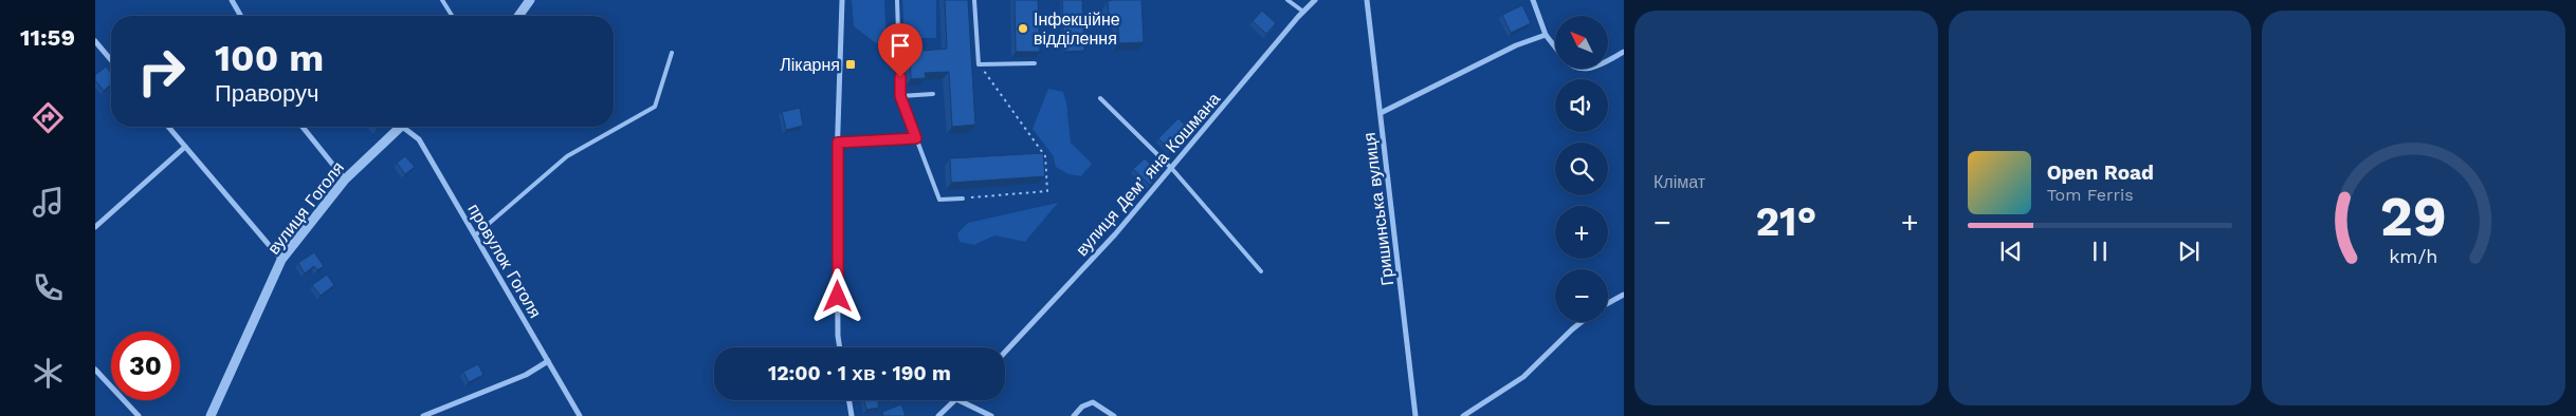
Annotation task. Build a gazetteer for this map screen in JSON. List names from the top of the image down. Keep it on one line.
{"streets":{"street":["вулиця Демʼяна Кошмана","вулиця Гоголя","Гришинська вулиця","провулок Гоголя"]},"places":{"other":["Інфекційне відділення"],"transit":["Лікарня"]},"north":"top left","page":{"tabs":"11:59","tile":"Клімат","map_buttons":["+","−"],"turn":["100 m","Праворуч"],"song":["Open Road","Tom Ferris"],"heat":["−","21°","+"],"limit":"30","trip":"12:00 · 1 хв · 190 m","gauge":["29","km/h"]}}
